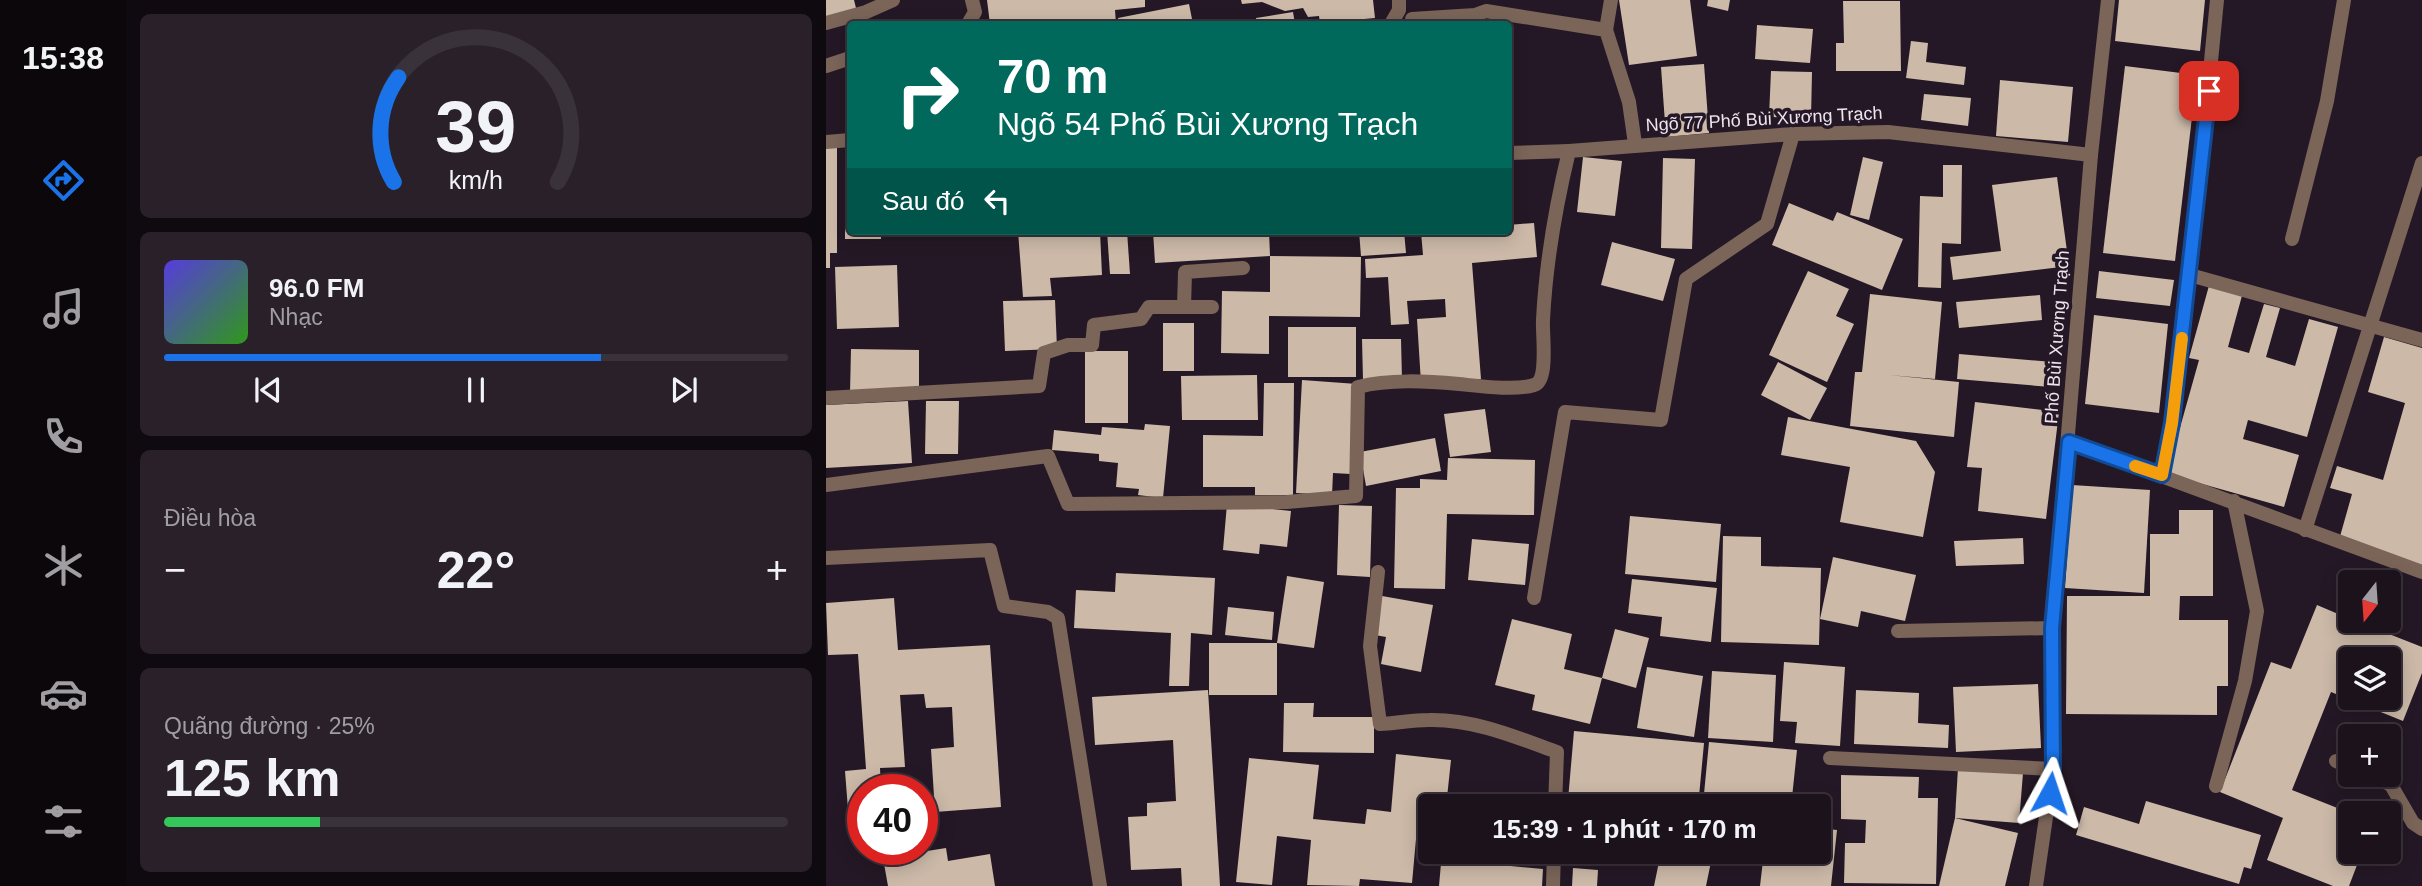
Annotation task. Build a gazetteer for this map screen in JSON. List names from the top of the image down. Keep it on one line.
{"streets":{"street":["Ngõ 77 Phố Bùi Xương Trạch","Phố Bùi Xương Trạch"]},"crossings":[["Ngõ 77 Phố Bùi Xương Trạch","Phố Bùi Xương Trạch"]],"north":"bottom","page":{"tabs":"15:38","turn":["70 m","Ngõ 54 Phố Bùi Xương Trạch"],"then":"Sau đó","song":["96.0 FM","Nhạc"],"tile":["Điều hòa",["Quãng đường · 25%","125 km"]],"heat":["−","22°","+"],"map_buttons":["+","−"],"limit":"40","trip":"15:39 · 1 phút · 170 m","gauge":["39","km/h"]}}
